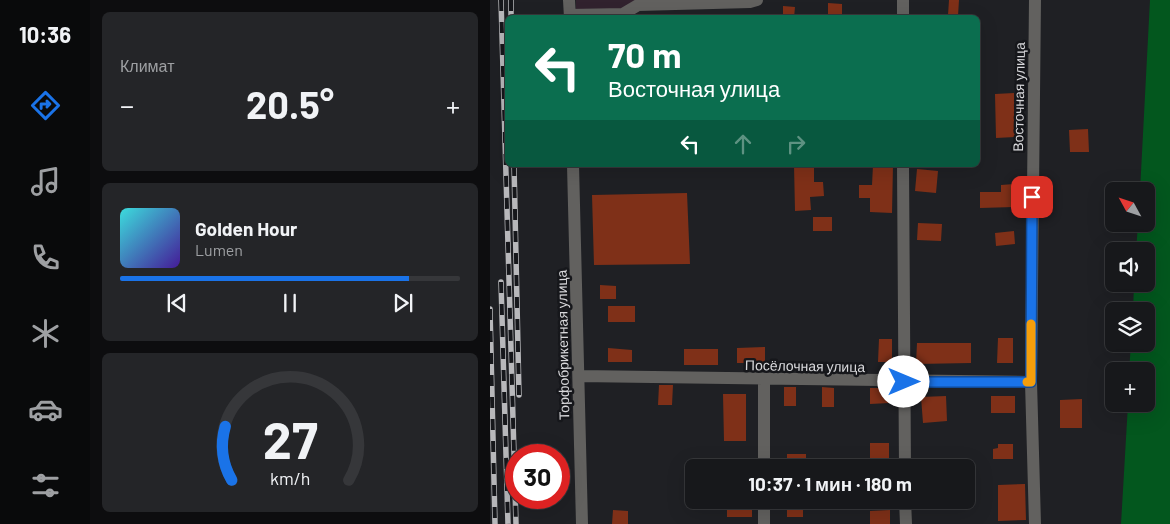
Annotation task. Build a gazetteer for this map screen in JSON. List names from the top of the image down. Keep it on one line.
{"streets":{"street":["Восточная улица","Торфобрикетная улица","Посёлочная улица"]},"crossings":[["Восточная улица","Посёлочная улица"],["Торфобрикетная улица","Посёлочная улица"]],"north":"top left","page":{"tabs":"10:36","tile":"Климат","turn":["70 m","Восточная улица"],"heat":["−","20.5°","+"],"map_buttons":"+","song":["Golden Hour","Lumen"],"limit":"30","trip":"10:37 · 1 мин · 180 m","gauge":["27","km/h"]}}
